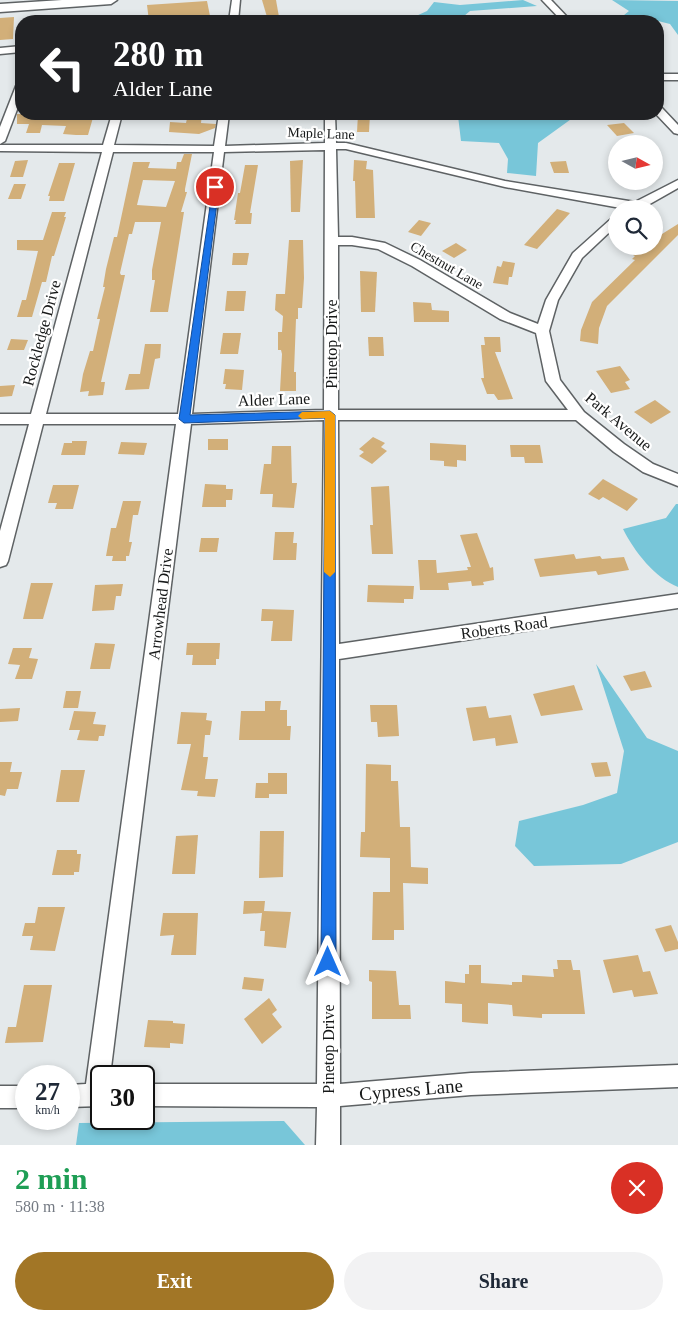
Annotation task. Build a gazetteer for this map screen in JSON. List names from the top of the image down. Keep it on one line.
{"streets":{"street":["Maple Lane","Chestnut Lane","Rockledge Drive","Pinetop Drive","Alder Lane","Park Avenue","Arrowhead Drive","Roberts Road","Cypress Lane"]},"crossings":[["Maple Lane","Rockledge Drive"],["Maple Lane","Pinetop Drive"],["Maple Lane","Arrowhead Drive"],["Chestnut Lane","Pinetop Drive"],["Chestnut Lane","Park Avenue"],["Rockledge Drive","Alder Lane"],["Pinetop Drive","Alder Lane"],["Pinetop Drive","Roberts Road"],["Pinetop Drive","Cypress Lane"],["Alder Lane","Park Avenue"],["Alder Lane","Arrowhead Drive"]],"north":"right","page":{"turn":["280 m","Alder Lane"],"speed":"27 km/h","limit":"30","heading":["2 min","580 m · 11:38"],"buttons":["Exit","Share"]}}
